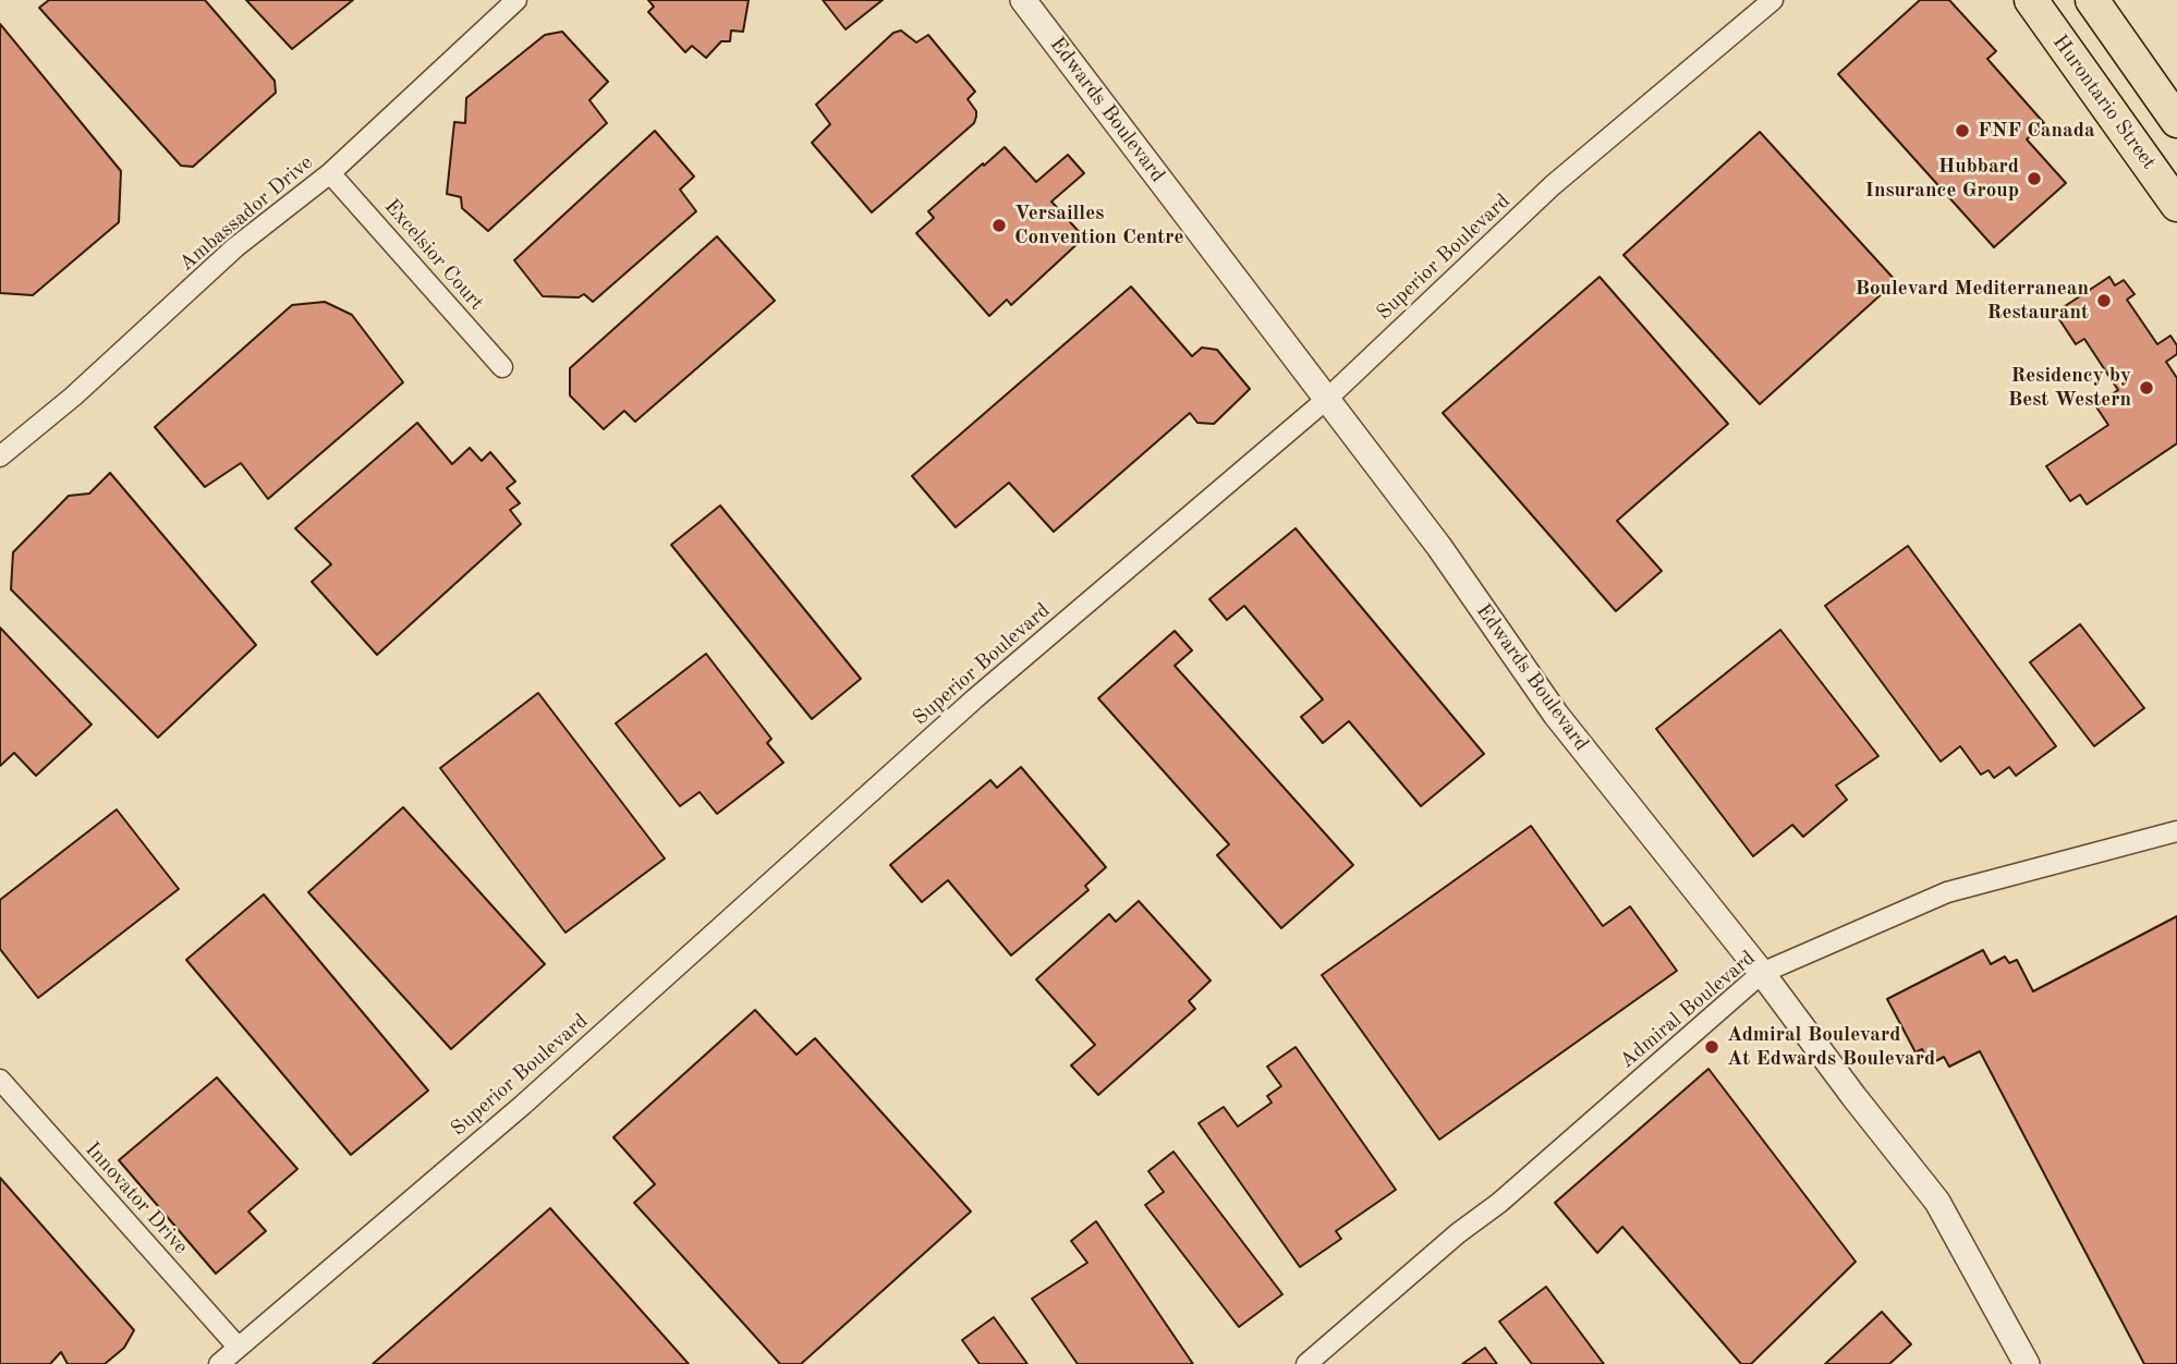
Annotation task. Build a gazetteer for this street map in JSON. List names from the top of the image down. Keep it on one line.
{"streets":{"main road":["Hurontario Street"],"street":["Edwards Boulevard","Ambassador Drive","Excelsior Court","Superior Boulevard","Admiral Boulevard","Innovator Drive"]},"crossings":[["Edwards Boulevard","Superior Boulevard"],["Edwards Boulevard","Admiral Boulevard"],["Ambassador Drive","Excelsior Court"],["Superior Boulevard","Innovator Drive"]],"places":["FNF Canada","Hubbard Insurance Group","Versailles Convention Centre","Boulevard Mediterranean Restaurant","Residency by Best Western","Admiral Boulevard At Edwards Boulevard"]}
